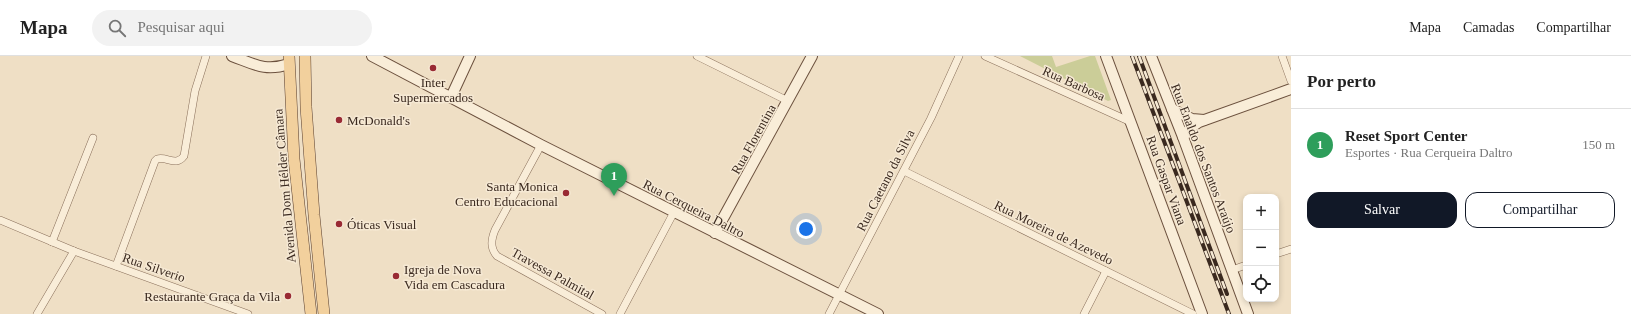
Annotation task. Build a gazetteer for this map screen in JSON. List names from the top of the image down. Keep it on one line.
{"streets":{"main road":["Rua Florentina","Rua Enaldo dos Santos Araújo","Rua Gaspar Viana","Avenida Dom Hélder Câmara","Rua Cerqueira Daltro"],"street":["Rua Barbosa","Rua Caetano da Silva","Rua Moreira de Azevedo","Rua Silverio","Travessa Palmital"]},"crossings":[["Rua Barbosa","Rua Gaspar Viana"],["Rua Florentina","Rua Cerqueira Daltro"],["Rua Caetano da Silva","Rua Cerqueira Daltro"],["Rua Caetano da Silva","Rua Moreira de Azevedo"],["Rua Cerqueira Daltro","Travessa Palmital"]],"places":["Inter Supermercados","McDonald's","Santa Monica Centro Educacional","Óticas Visual","Igreja de Nova Vida em Cascadura","Restaurante Graça da Vila"],"page":{"header":"Mapa","search":"Pesquisar aqui","nav":["Mapa","Camadas","Compartilhar"],"heading":"Por perto","list":[{"mark":"1","name":"Reset Sport Center","note":"Esportes · Rua Cerqueira Daltro","value":"150 m"}],"pins":"1","buttons":["Salvar","Compartilhar"],"map_buttons":["+","−"]}}
